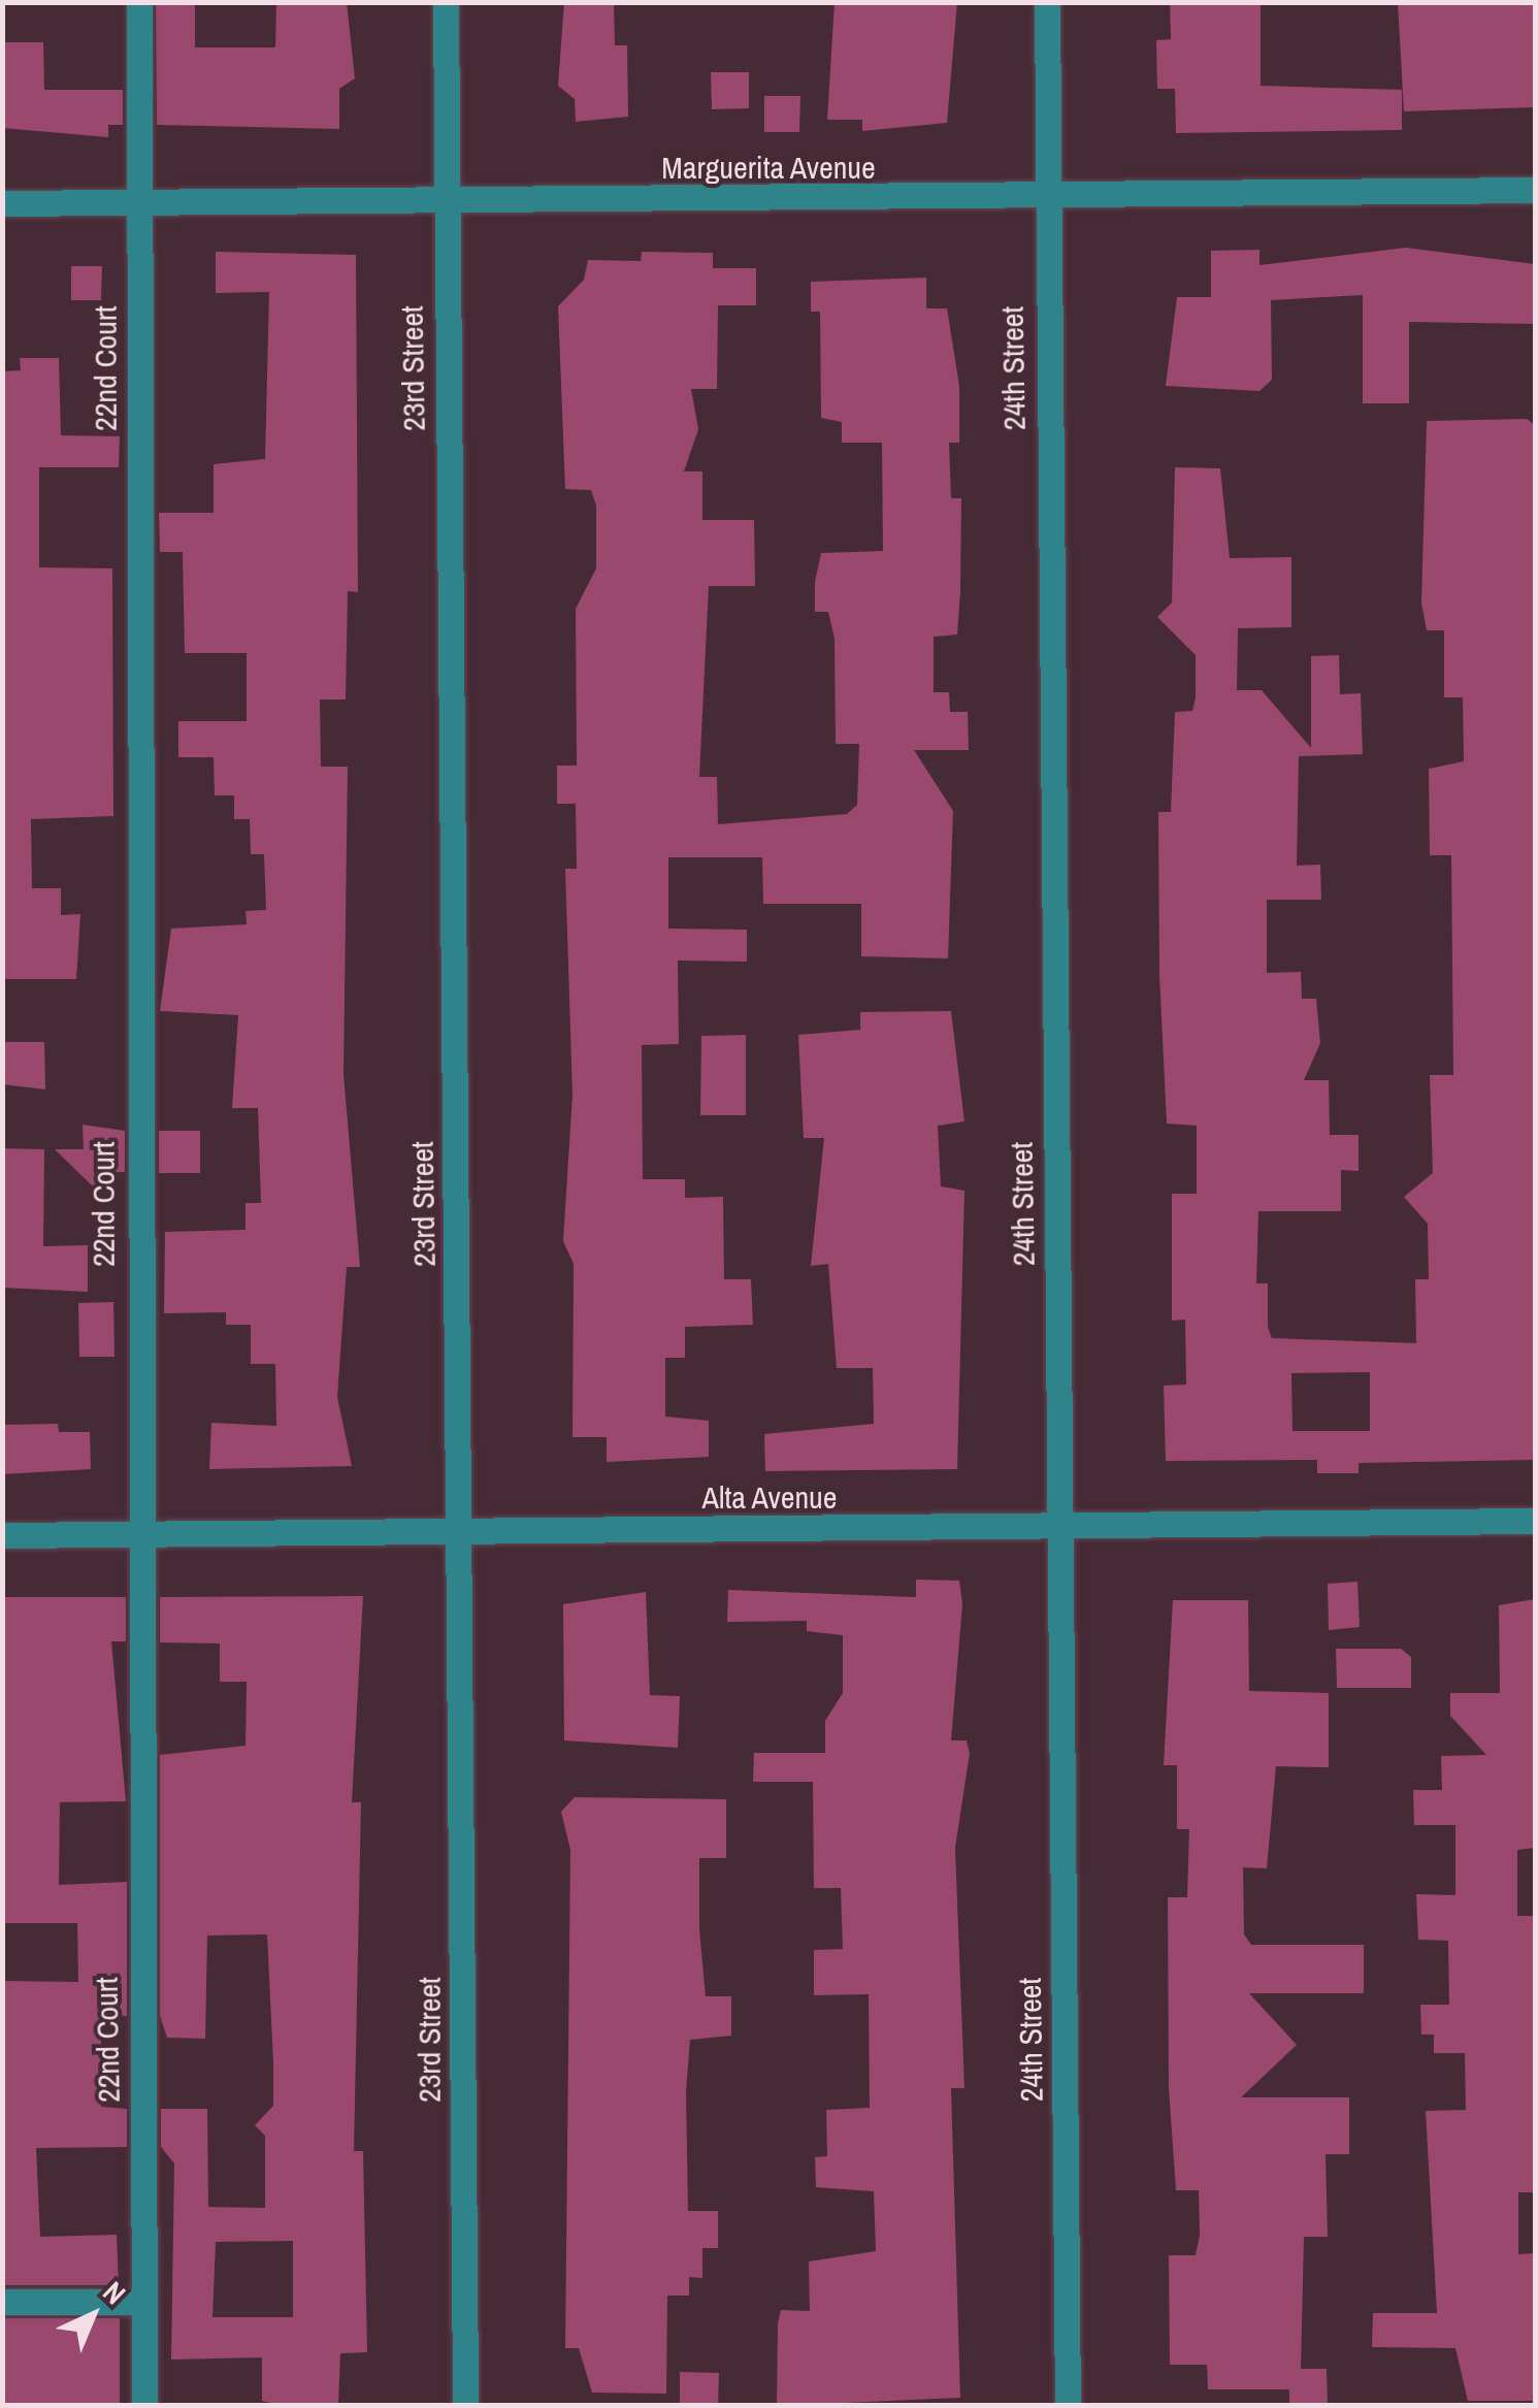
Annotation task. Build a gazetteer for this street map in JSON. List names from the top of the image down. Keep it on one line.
{"streets":{"street":["Marguerita Avenue","22nd Court","23rd Street","24th Street","Alta Avenue"]},"crossings":[["Marguerita Avenue","22nd Court"],["Marguerita Avenue","23rd Street"],["Marguerita Avenue","24th Street"],["22nd Court","Alta Avenue"],["23rd Street","Alta Avenue"],["24th Street","Alta Avenue"]],"north":"top right"}
